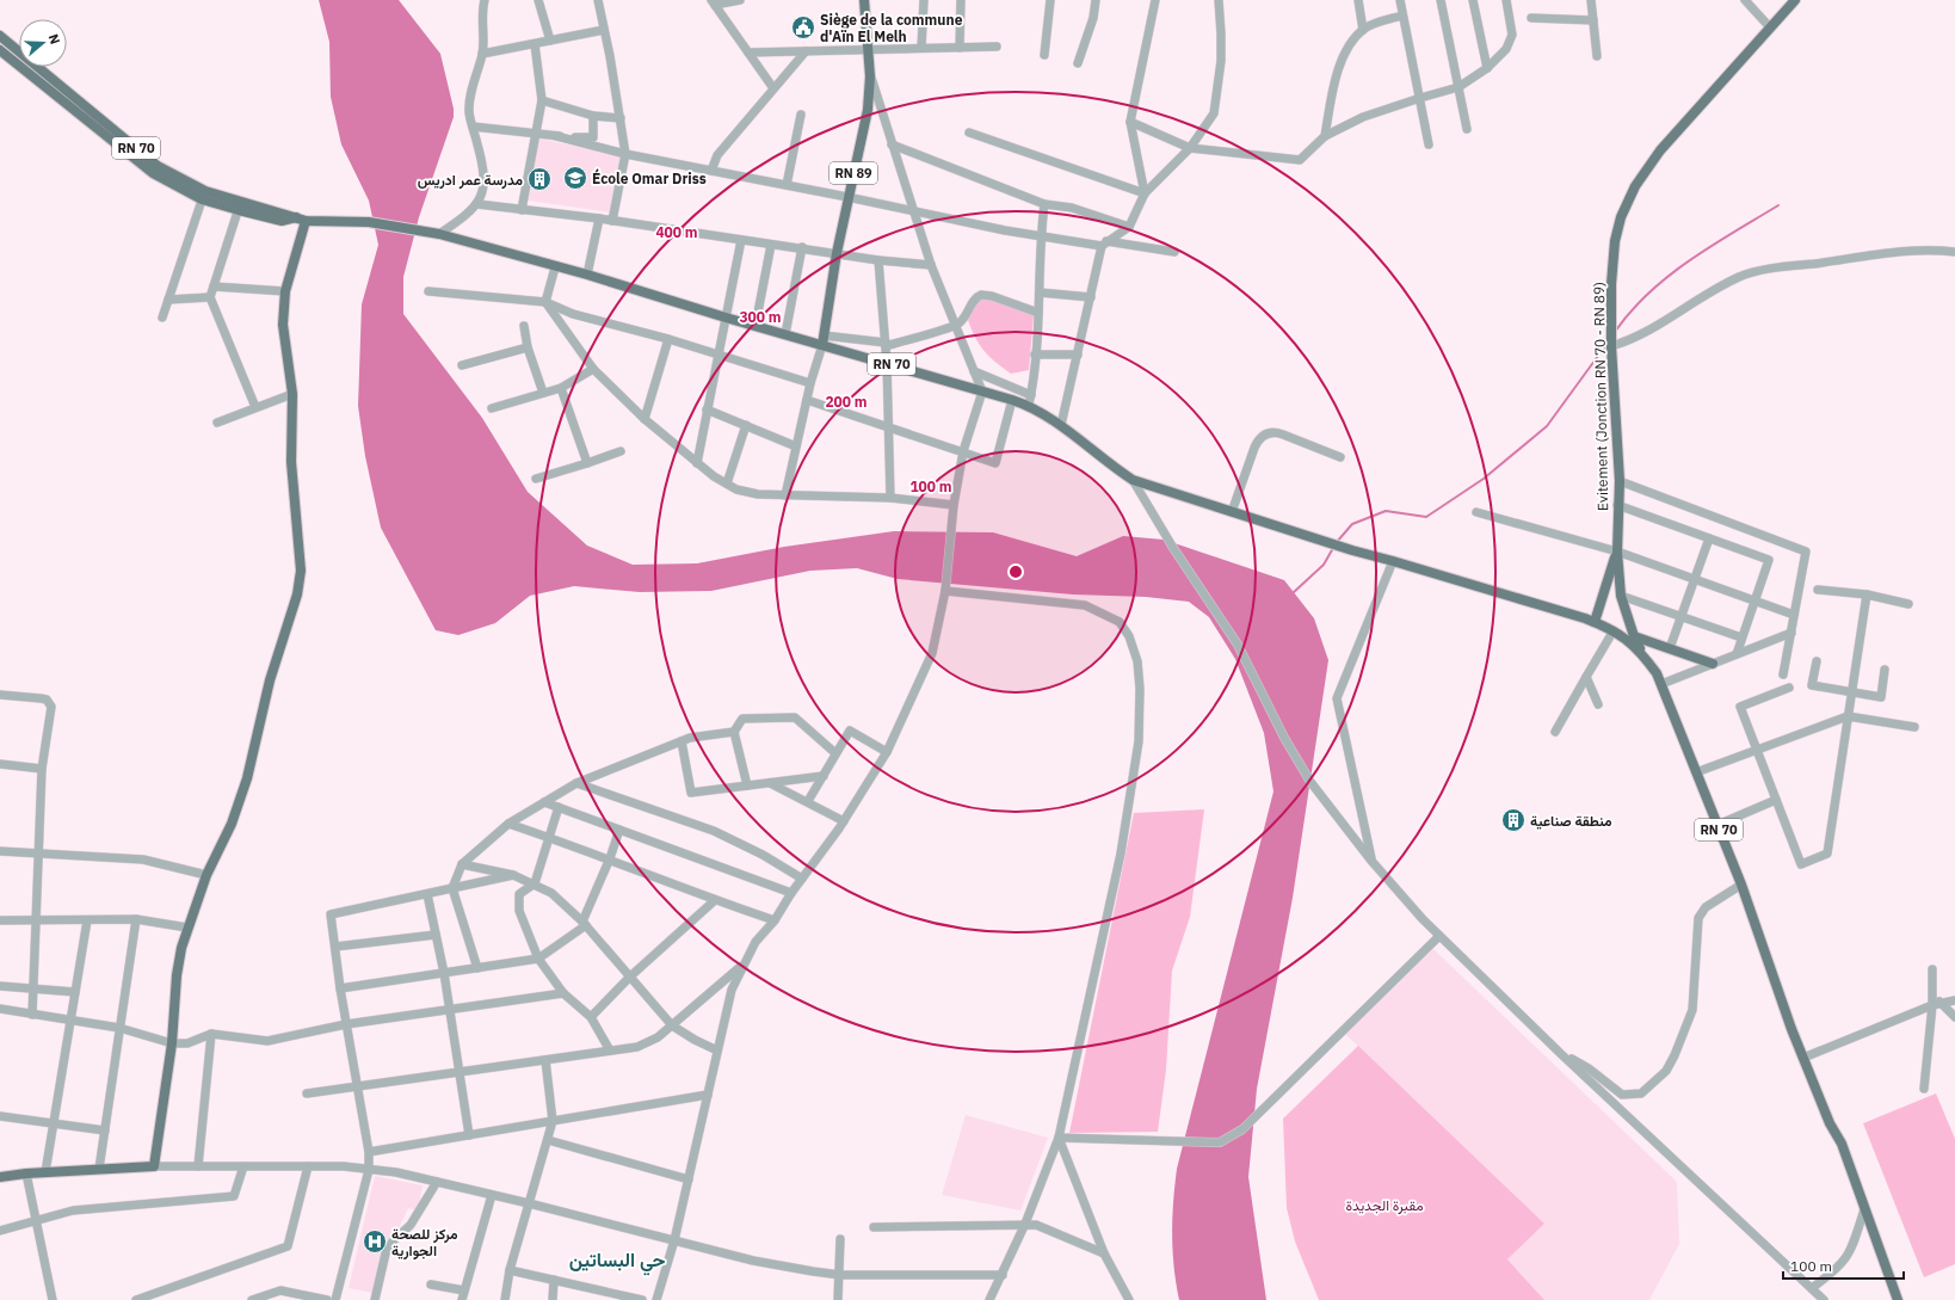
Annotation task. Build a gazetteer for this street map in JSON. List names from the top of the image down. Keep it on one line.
{"streets":{"main road":["RN 70","RN 89","Evitement (Jonction RN 70 - RN 89)"]},"crossings":[["RN 70","RN 89"],["RN 70","Evitement (Jonction RN 70 - RN 89)"]],"districts":["حي البساتين"],"parks":["مقبرة الجديدة"],"places":{"public building":["Siège de la commune d'Aïn El Melh"],"school or university":["École Omar Driss"],"building":["مدرسة عمر ادريس","منطقة صناعية"],"hospital":["مركز للصحة الجوارية"]},"scale_bar":"100 m","north":"right","rings":["400 m","300 m","200 m","100 m"]}
